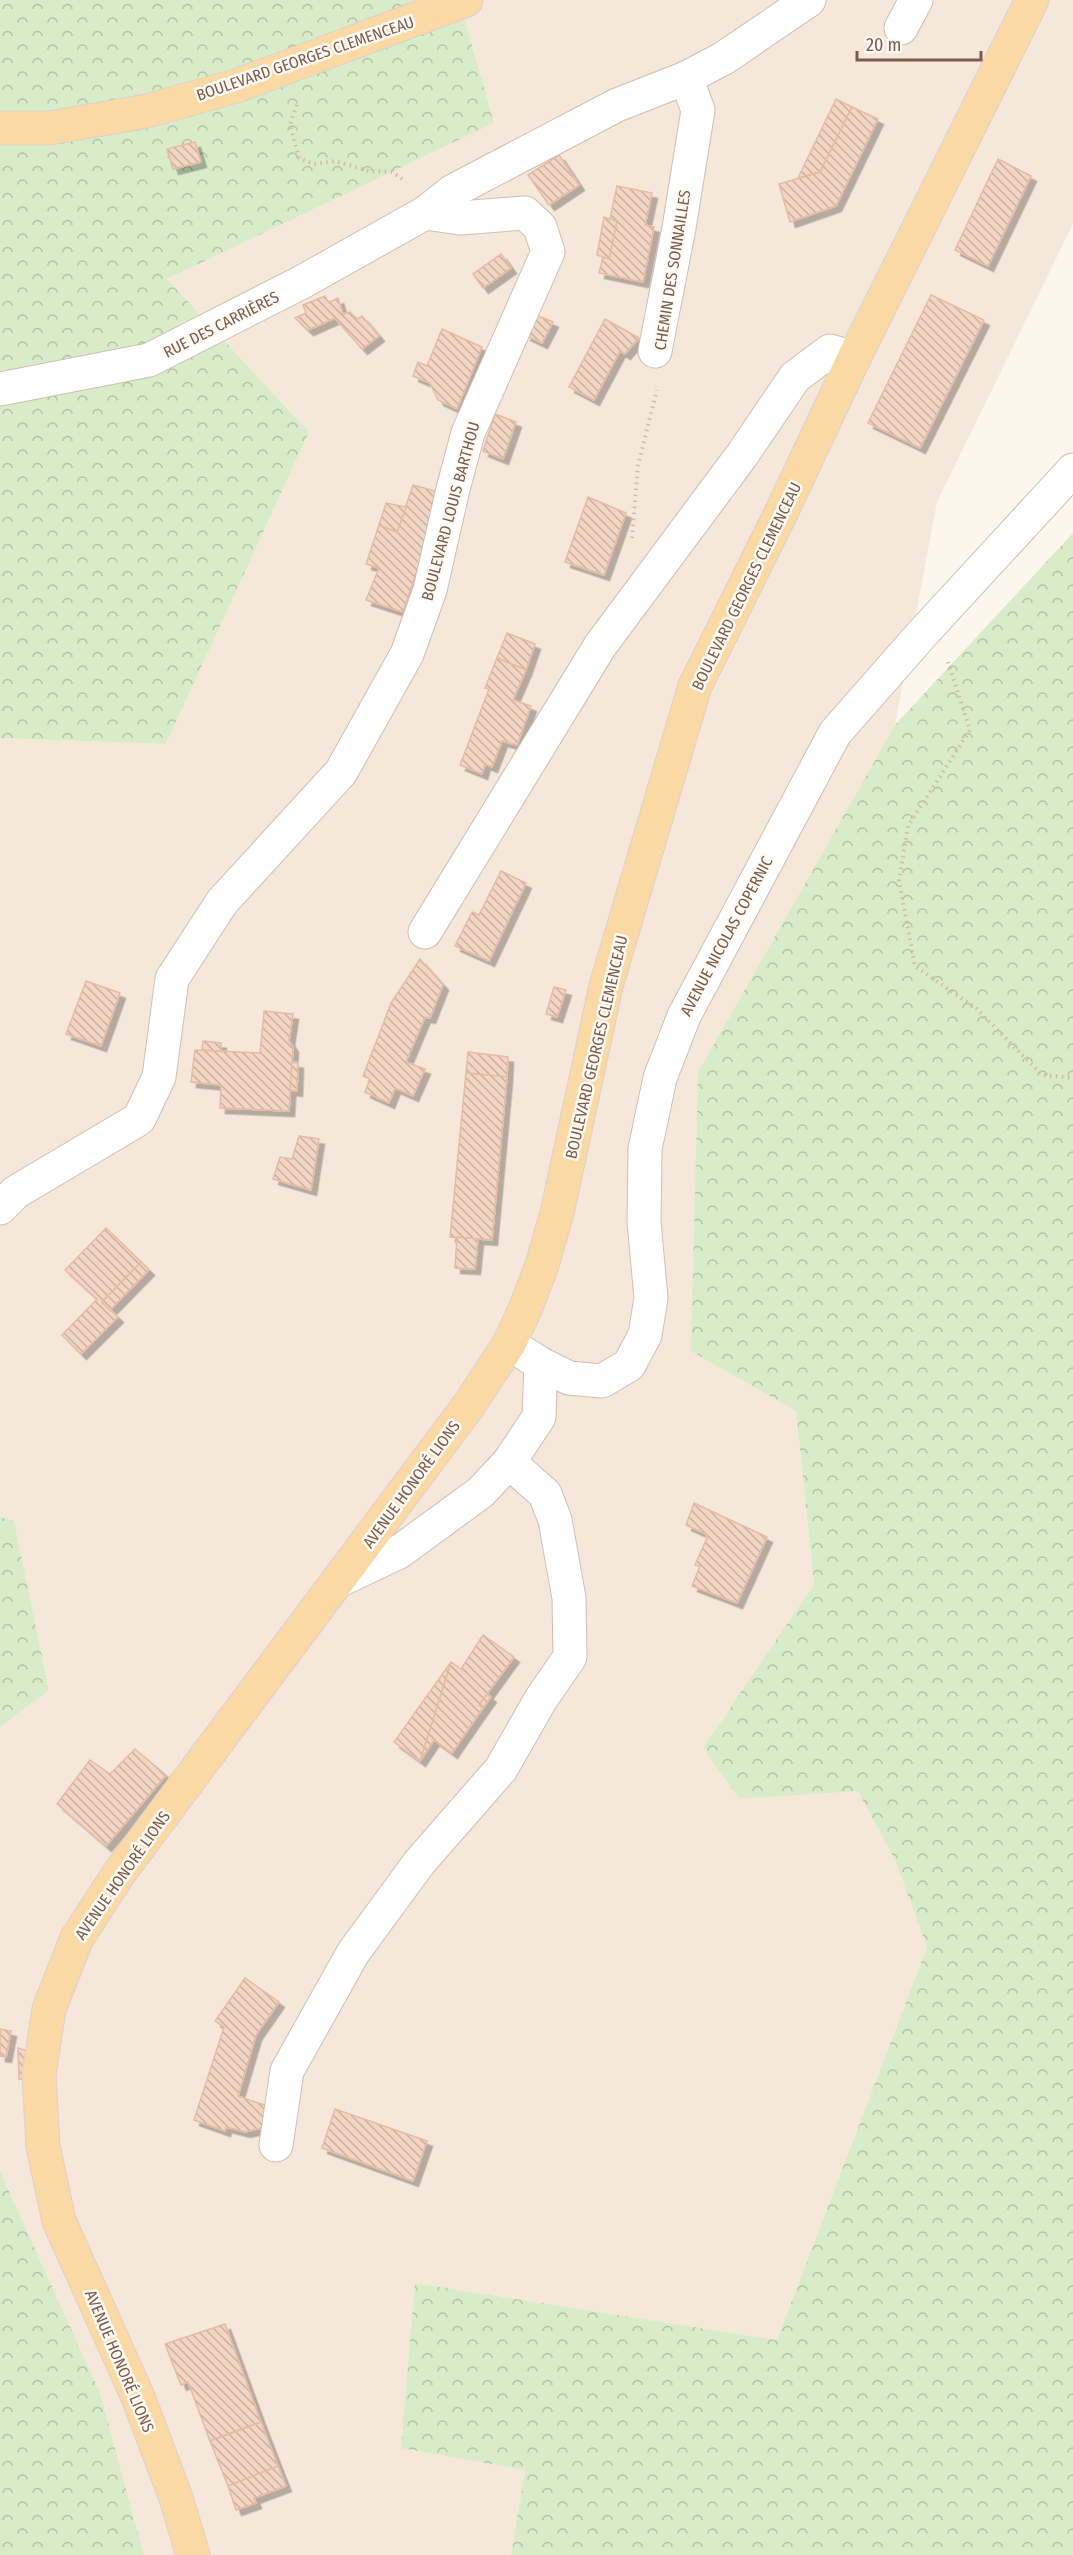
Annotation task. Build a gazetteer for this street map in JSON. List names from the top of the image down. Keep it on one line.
{"streets":{"main road":["BOULEVARD GEORGES CLEMENCEAU","AVENUE HONORÉ LIONS"],"street":["CHEMIN DES SONNAILLES","RUE DES CARRIÈRES","BOULEVARD LOUIS BARTHOU","AVENUE NICOLAS COPERNIC"]},"crossings":[["BOULEVARD GEORGES CLEMENCEAU","AVENUE NICOLAS COPERNIC"],["BOULEVARD GEORGES CLEMENCEAU","AVENUE HONORÉ LIONS"],["RUE DES CARRIÈRES","BOULEVARD LOUIS BARTHOU"],["AVENUE NICOLAS COPERNIC","AVENUE HONORÉ LIONS"]],"scale_bar":"20 m"}
